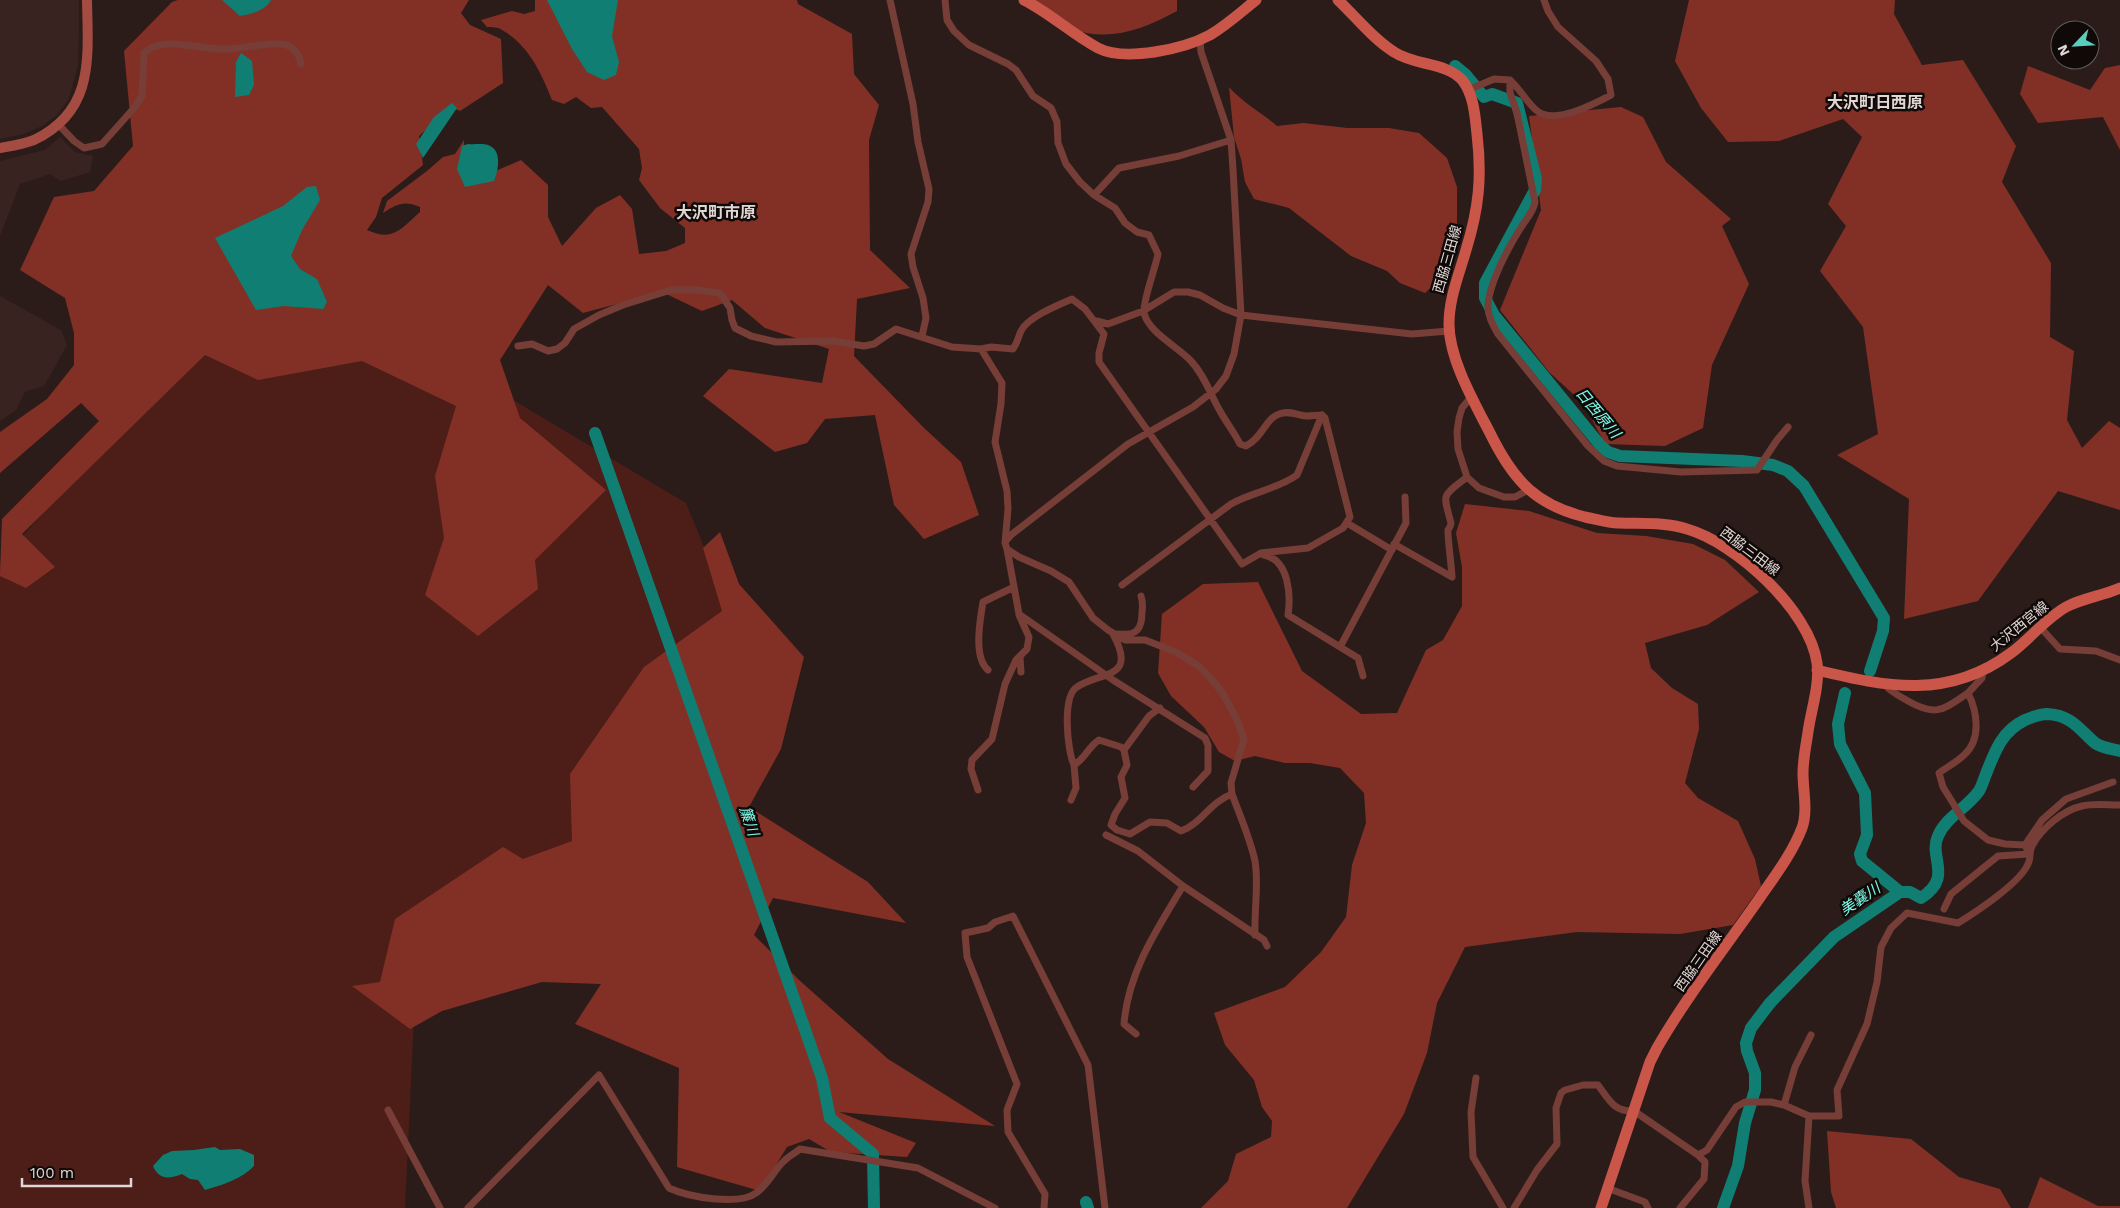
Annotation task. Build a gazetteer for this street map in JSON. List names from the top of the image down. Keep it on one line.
{"streets":{"main road":["西脇三田線","大沢西宮線"]},"crossings":[["西脇三田線","大沢西宮線"]],"districts":["大沢町日西原","大沢町市原"],"water":["日西原川","簾川","美嚢川"],"scale_bar":"100 m","north":"bottom left"}
